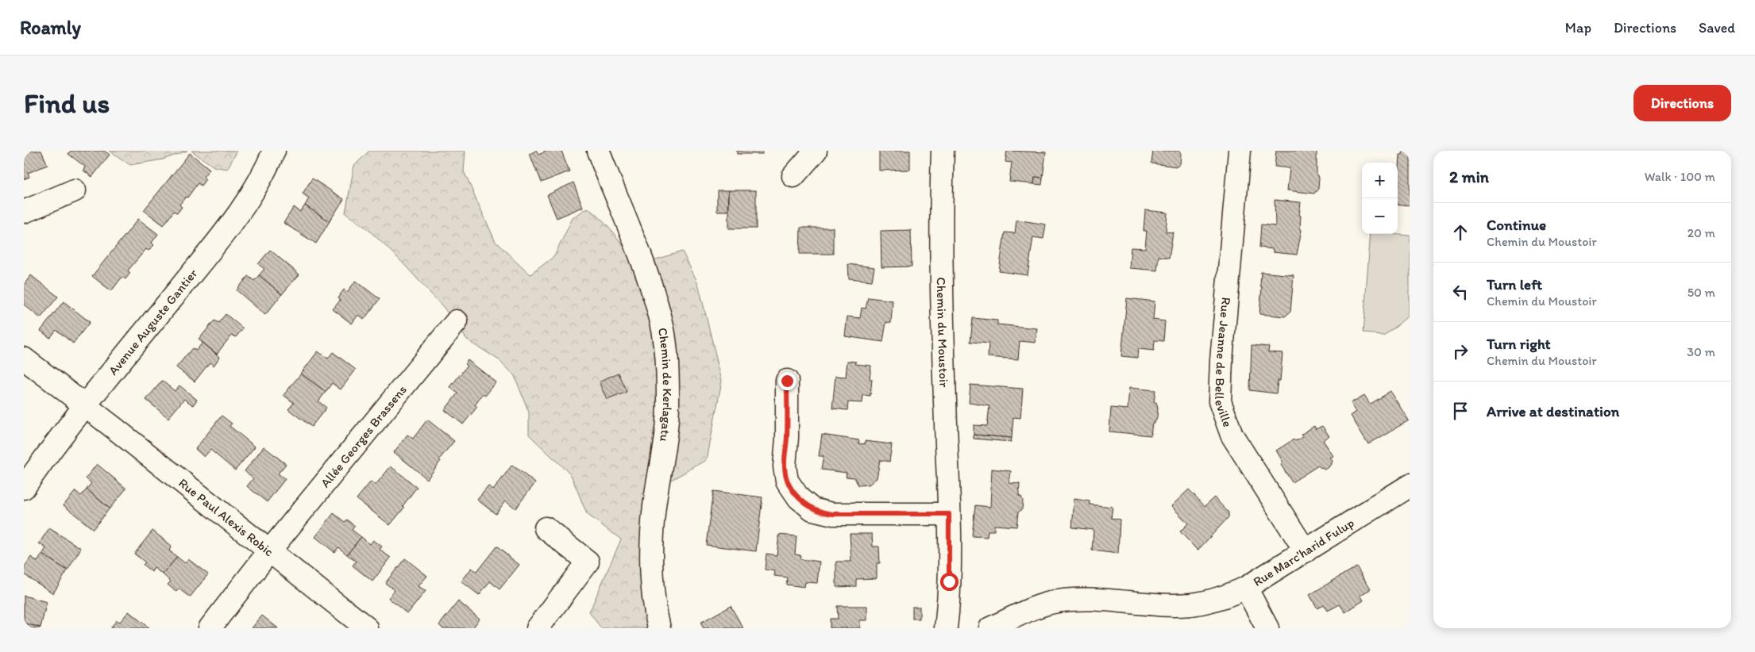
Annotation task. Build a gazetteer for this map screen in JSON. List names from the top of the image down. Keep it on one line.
{"streets":{"street":["Avenue Auguste Gantier","Chemin du Moustoir","Rue Jeanne de Belleville","Chemin de Kerlagatu","Allée Georges Brassens","Rue Paul Alexis Robic","Rue Marc'harid Fulup"]},"crossings":[["Avenue Auguste Gantier","Rue Paul Alexis Robic"],["Rue Jeanne de Belleville","Rue Marc'harid Fulup"],["Allée Georges Brassens","Rue Paul Alexis Robic"]],"page":{"header":"Roamly","nav":["Map","Directions","Saved"],"buttons":"Directions","title":"Find us","heading":["2 min","Walk · 100 m"],"map_buttons":["+","−"],"list":[["Continue","Chemin du Moustoir","20 m"],["Turn left","Chemin du Moustoir","50 m"],["Turn right","Chemin du Moustoir","30 m"],"Arrive at destination"]}}
